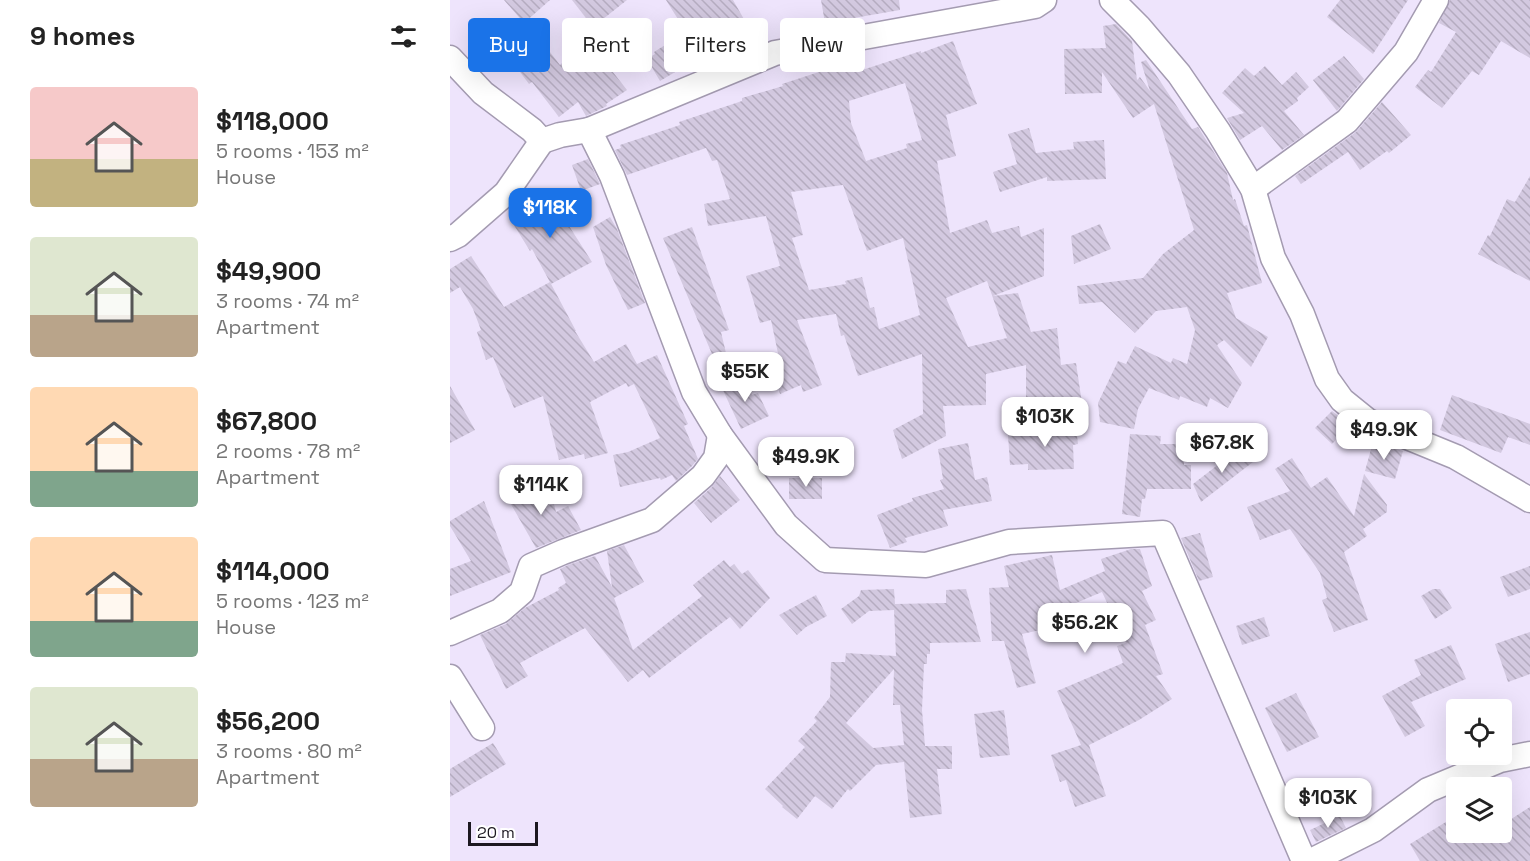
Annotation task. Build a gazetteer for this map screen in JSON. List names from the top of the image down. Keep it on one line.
{"scale_bar":"20 m","page":{"heading":"9 homes","chip":["Buy","Rent","Filters","New"],"list":[{"name":"$118,000","note":"5 rooms · 153 m² · House"},{"name":"$49,900","note":"3 rooms · 74 m² · Apartment"},{"name":"$67,800","note":"2 rooms · 78 m² · Apartment"},{"name":"$114,000","note":"5 rooms · 123 m² · House"},{"name":"$56,200","note":"3 rooms · 80 m² · Apartment"}],"price":["$118K","$55K","$103K","$49.9K","$67.8K","$49.9K","$114K","$56.2K","$103K"],"scale":"20 m"}}
